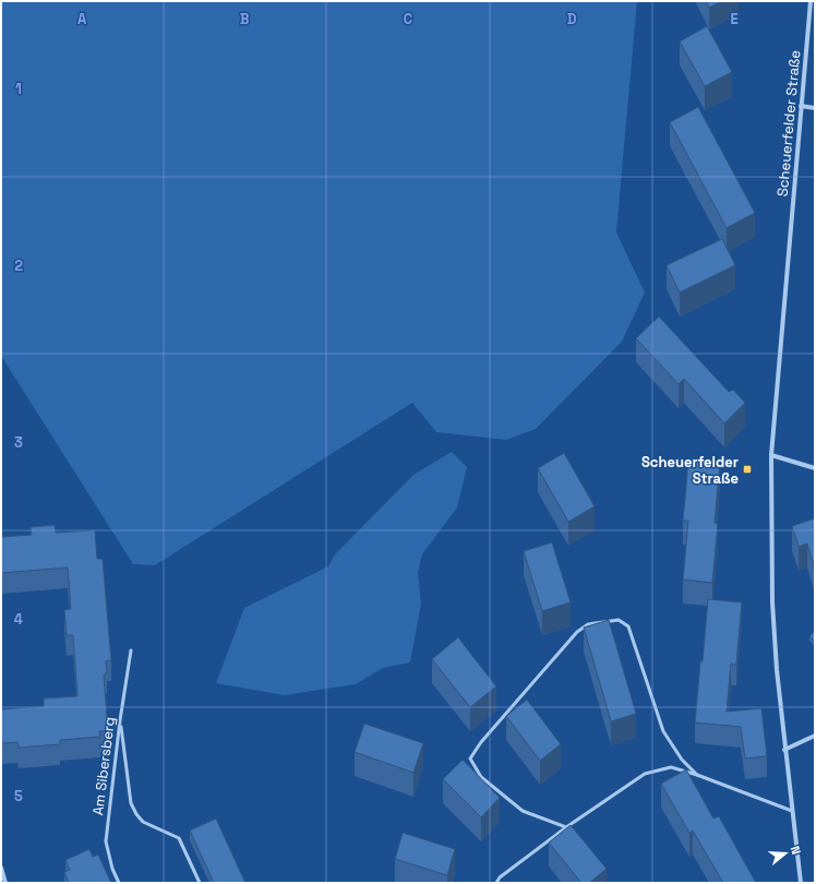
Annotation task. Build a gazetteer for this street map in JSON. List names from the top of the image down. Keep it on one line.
{"streets":{"street":["Scheuerfelder Straße"],"lane":["Am Sibersberg"]},"places":{"transit":["Scheuerfelder Straße"]},"north":"right","grid":{"columns":["A","B","C","D","E"],"rows":["1","2","3","4","5"]}}
